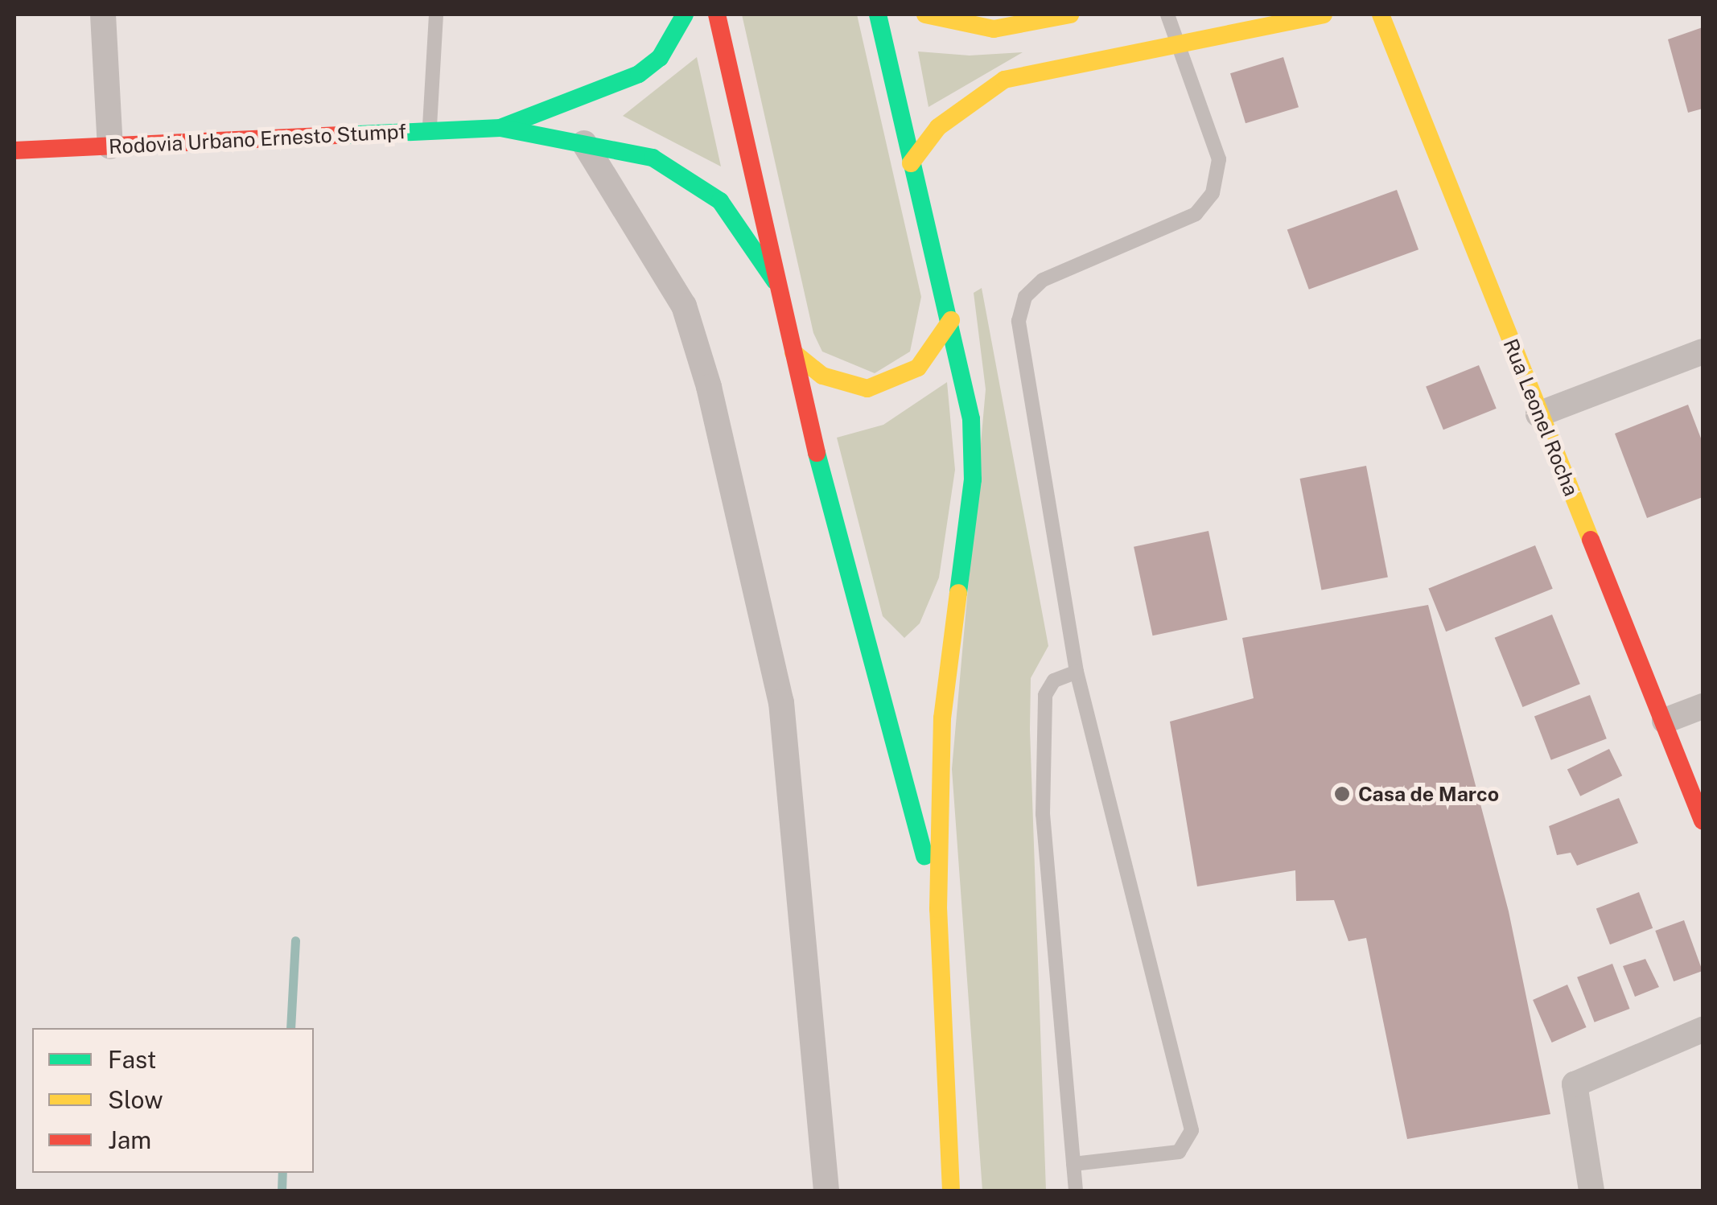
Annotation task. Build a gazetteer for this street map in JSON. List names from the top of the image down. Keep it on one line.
{"streets":{"main road":["Rodovia Urbano Ernesto Stumpf","Rua Leonel Rocha"]},"places":["Casa de Marco"],"legend":["Fast","Slow","Jam"]}
